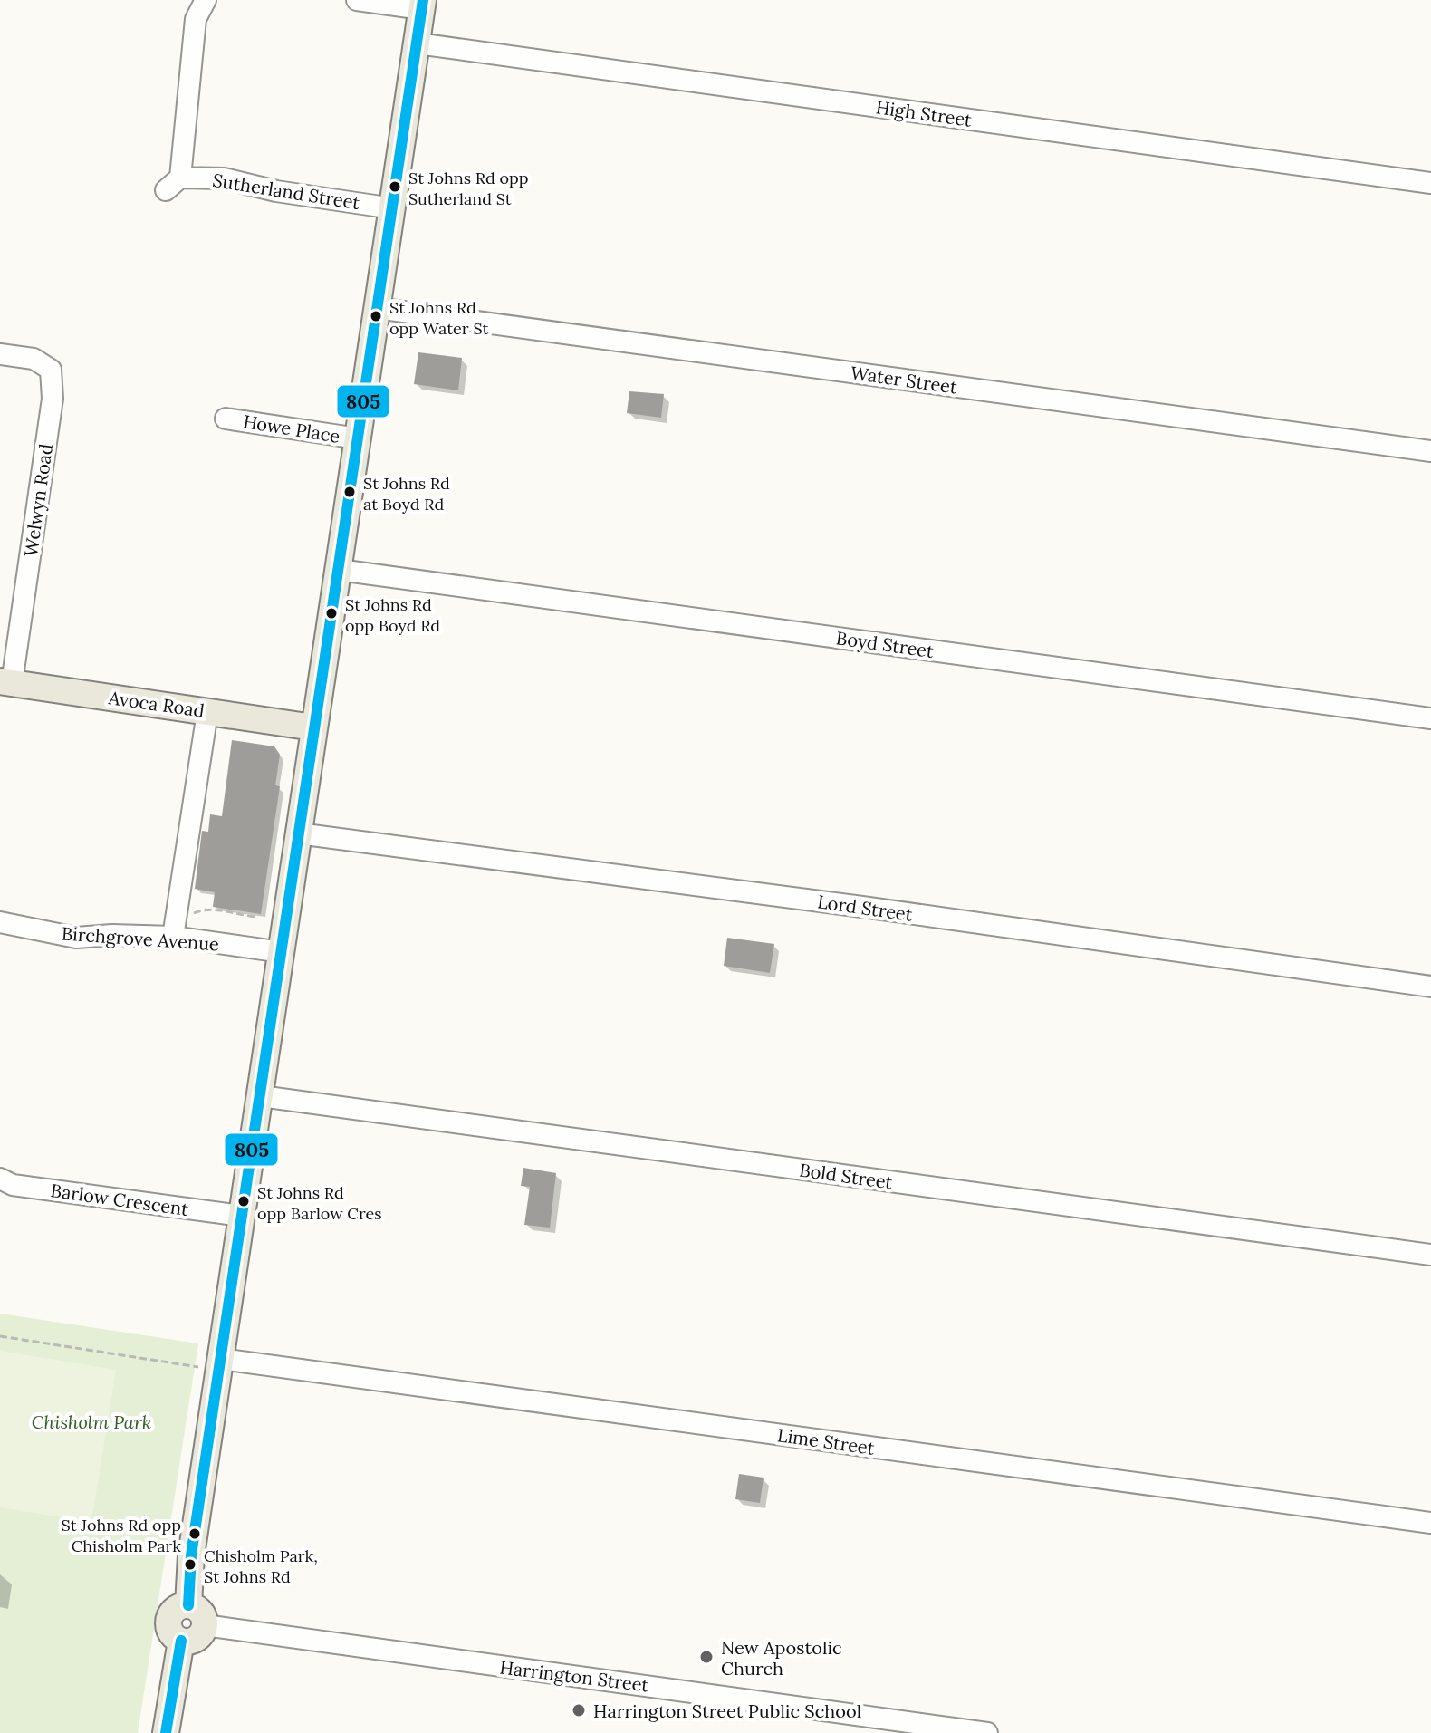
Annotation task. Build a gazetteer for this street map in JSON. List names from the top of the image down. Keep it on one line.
{"streets":{"main road":["Avoca Road"],"street":["High Street","Sutherland Street","Water Street","Howe Place","Welwyn Road","Boyd Street","Lord Street","Birchgrove Avenue","Bold Street","Barlow Crescent","Lime Street","Harrington Street"]},"crossings":[["Welwyn Road","Avoca Road"]],"parks":["Chisholm Park"],"places":["St Johns Rd opp Sutherland St","St Johns Rd opp Water St","St Johns Rd at Boyd Rd","St Johns Rd opp Boyd Rd","St Johns Rd opp Barlow Cres","St Johns Rd opp Chisholm Park","Chisholm Park, St Johns Rd","New Apostolic Church","Harrington Street Public School"],"lines":["transit line 805"]}
